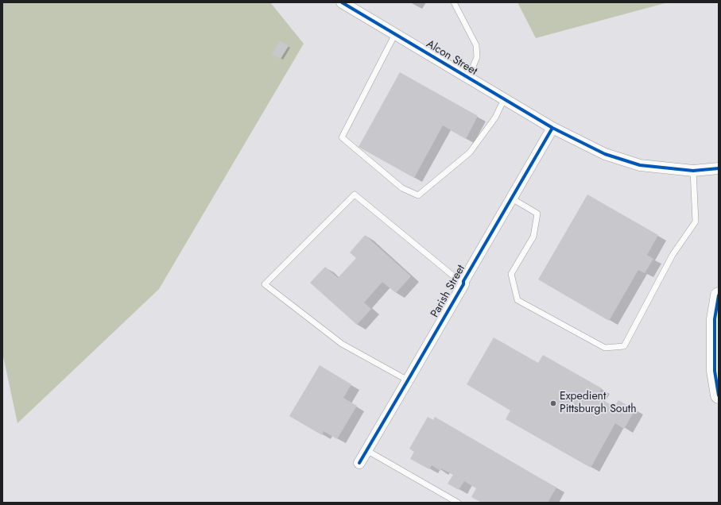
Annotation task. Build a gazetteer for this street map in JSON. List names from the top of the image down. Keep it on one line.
{"streets":{"street":["Alcon Street","Parish Street"]},"crossings":[["Alcon Street","Parish Street"]],"places":["Expedient Pittsburgh South"]}
